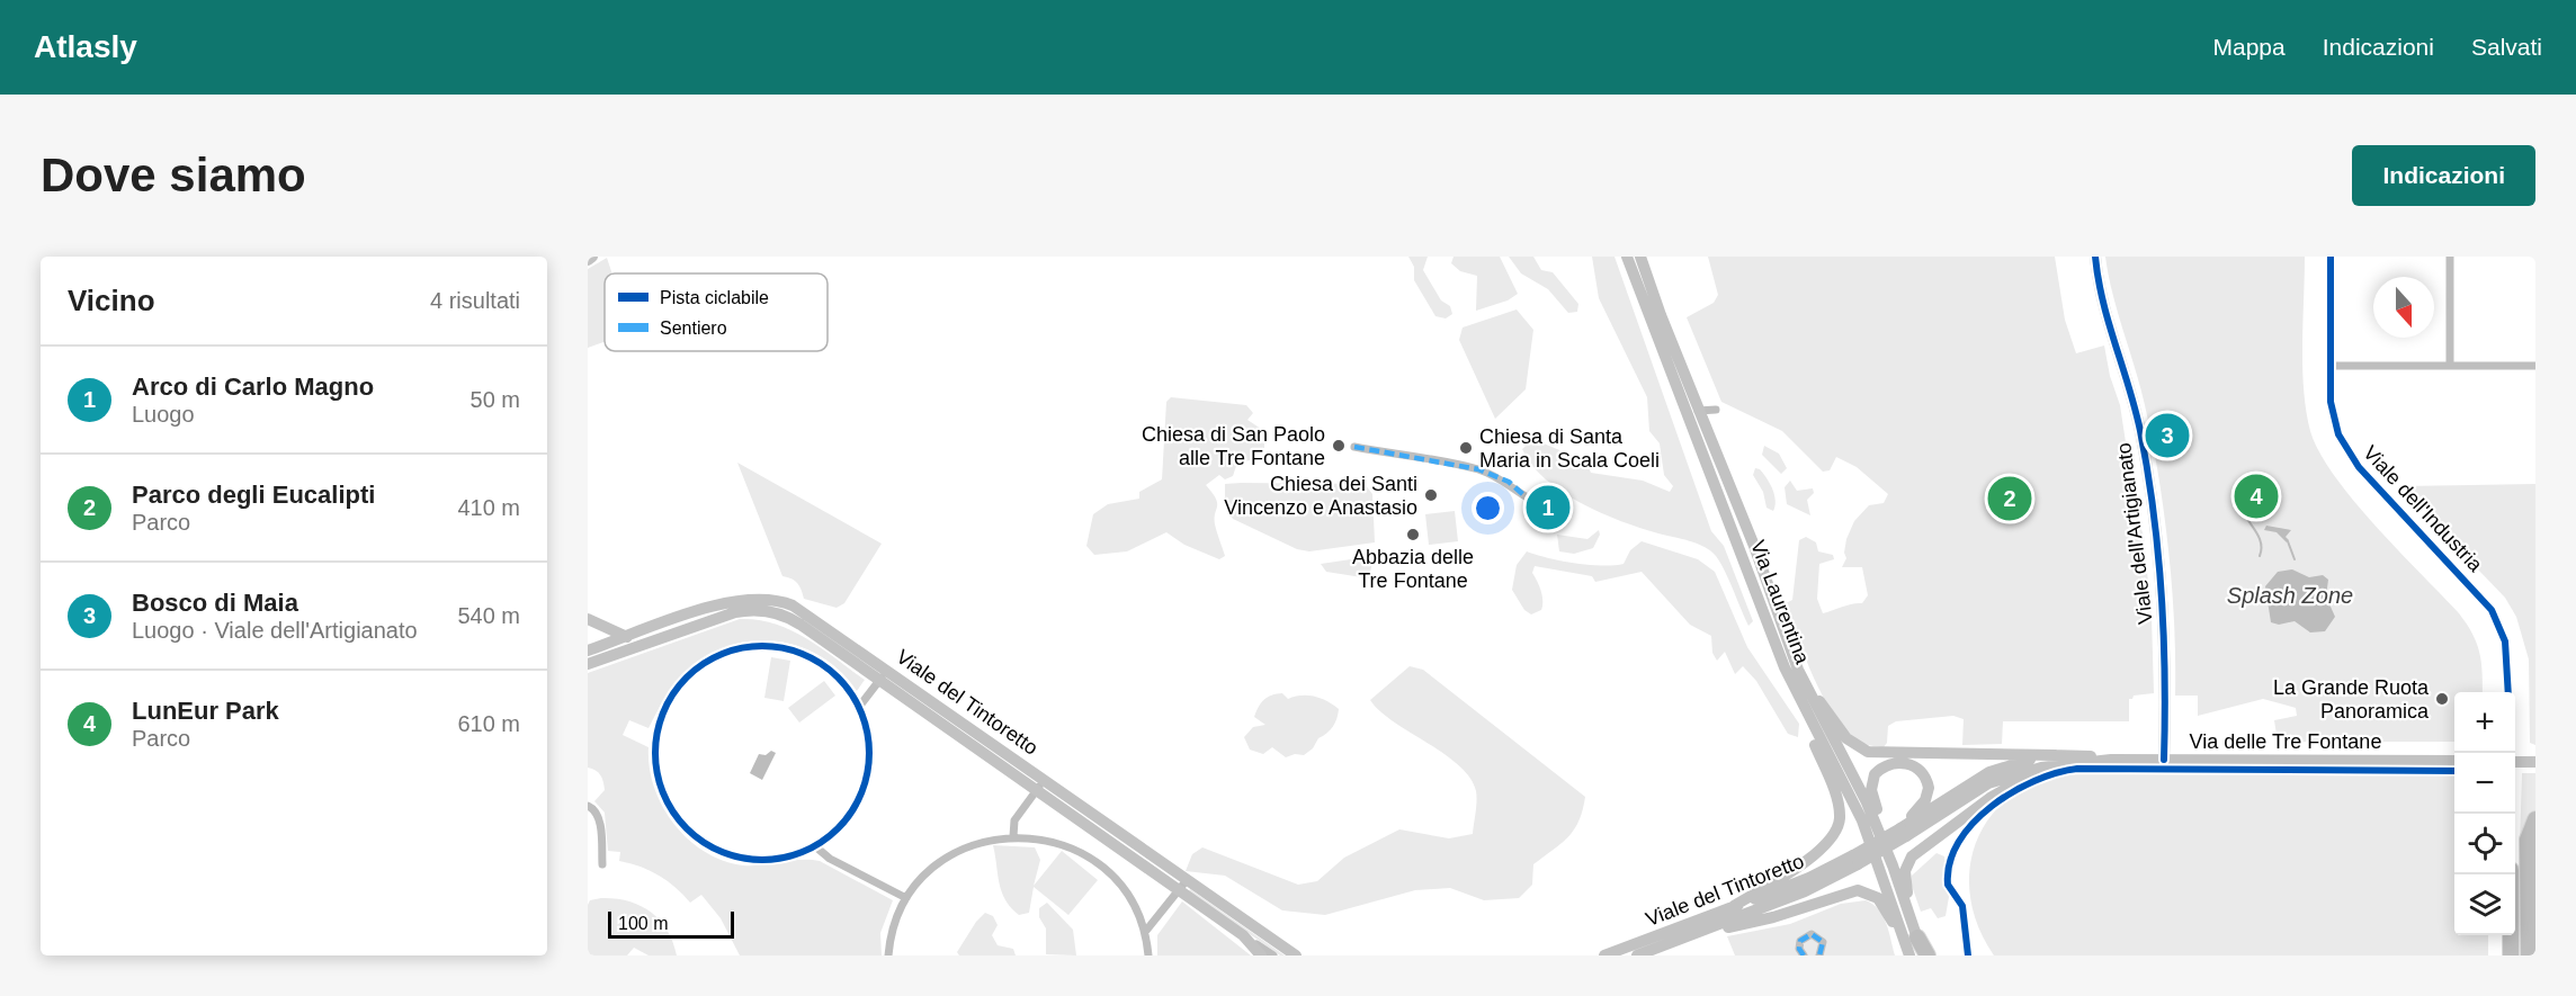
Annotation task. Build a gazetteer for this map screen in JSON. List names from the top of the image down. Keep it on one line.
{"streets":{"main road":["Viale dell'Artigianato","Via Laurentina","Viale del Tintoretto","Via delle Tre Fontane"],"street":["Viale dell'Industria"]},"crossings":[["Viale dell'Artigianato","Via delle Tre Fontane"],["Viale del Tintoretto","Via delle Tre Fontane"]],"water":["Splash Zone"],"places":["Chiesa di San Paolo alle Tre Fontane","Chiesa di Santa Maria in Scala Coeli","Chiesa dei Santi Vincenzo e Anastasio","Abbazia delle Tre Fontane","La Grande Ruota Panoramica"],"legend":["Pista ciclabile","Sentiero"],"scale_bar":"100 m","north":"bottom","page":{"header":"Atlasly","nav":["Mappa","Indicazioni","Salvati"],"buttons":"Indicazioni","title":"Dove siamo","heading":["Vicino","4 risultati"],"list":[{"mark":"1","name":"Arco di Carlo Magno","note":"Luogo","value":"50 m"},{"mark":"2","name":"Parco degli Eucalipti","note":"Parco","value":"410 m"},{"mark":"3","name":"Bosco di Maia","note":"Luogo · Viale dell'Artigianato","value":"540 m"},{"mark":"4","name":"LunEur Park","note":"Parco","value":"610 m"}],"pins":["3","4","2","1"],"map_buttons":["+","−"],"scale":"100 m"}}
